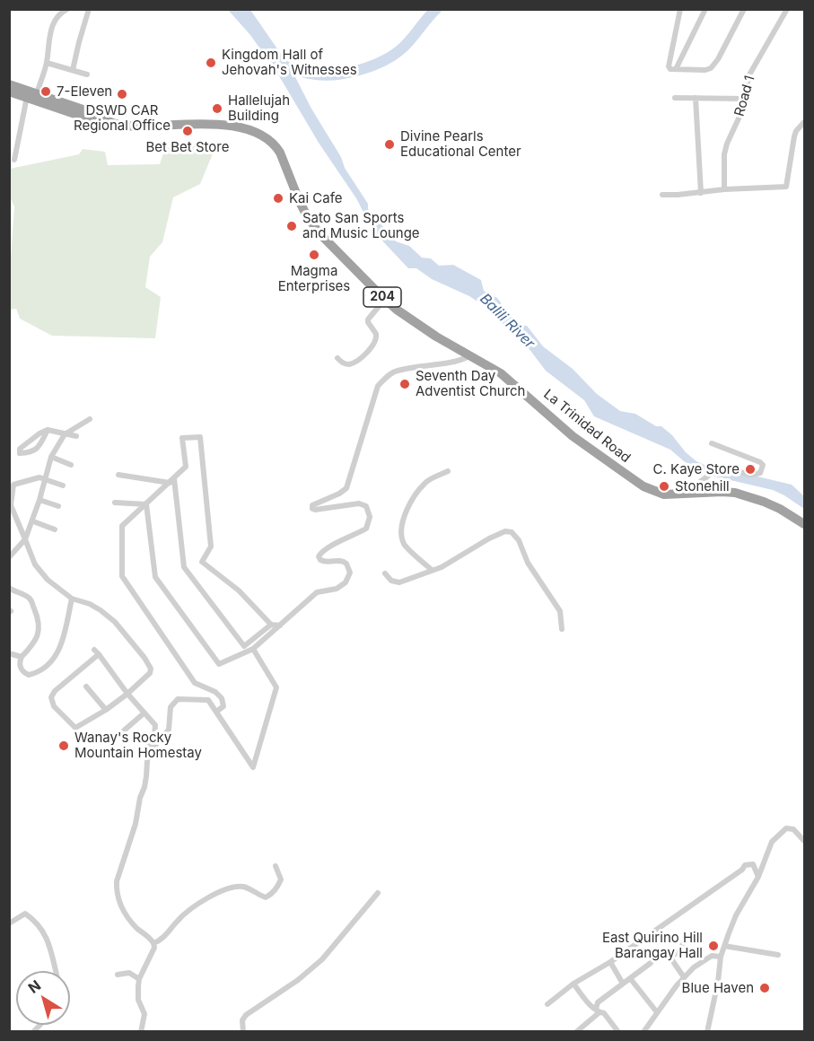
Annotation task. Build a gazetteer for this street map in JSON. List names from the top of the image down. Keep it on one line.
{"streets":{"highway":["204","La Trinidad Road"],"street":["Road 1"]},"water":["Balili River"],"places":["Kingdom Hall of Jehovah's Witnesses","7-Eleven","DSWD CAR Regional Office","Hallelujah Building","Bet Bet Store","Divine Pearls Educational Center","Kai Cafe","Sato San Sports and Music Lounge","Magma Enterprises","Seventh Day Adventist Church","C. Kaye Store","Stonehill","Wanay's Rocky Mountain Homestay","East Quirino Hill Barangay Hall","Blue Haven"],"north":"top left"}
